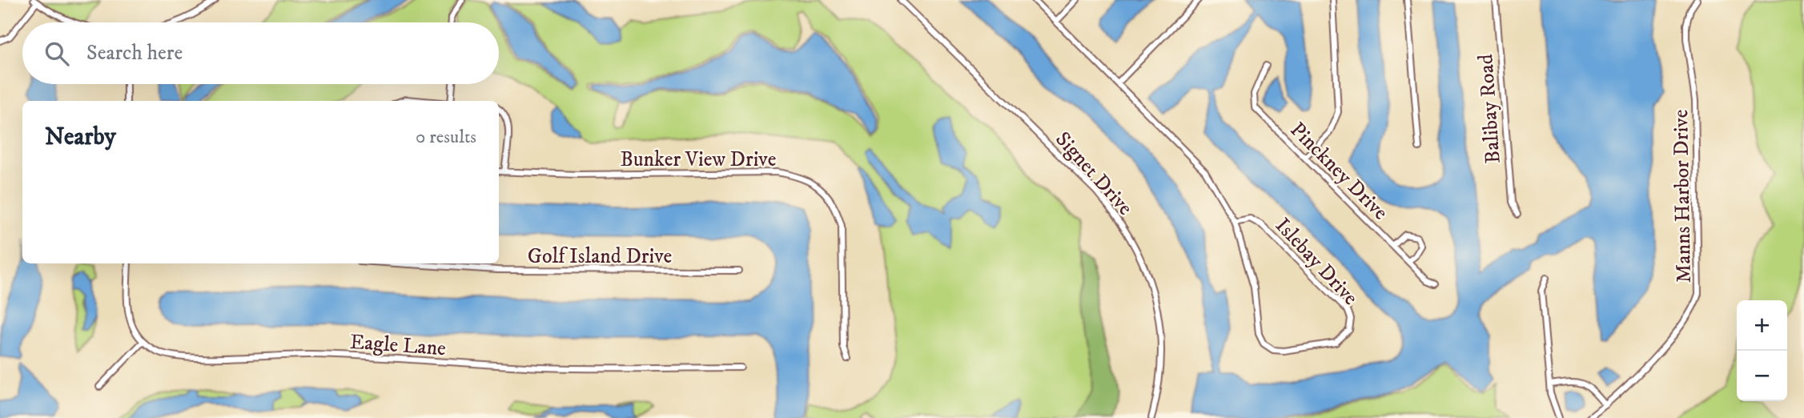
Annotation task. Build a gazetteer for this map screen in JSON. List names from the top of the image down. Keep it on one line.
{"streets":{"street":["Balibay Road","Bunker View Drive","Pinckney Drive","Signet Drive","Manns Harbor Drive","Golf Island Drive","Islebay Drive","Eagle Lane"]},"page":{"search":"Search here","heading":["Nearby","0 results"],"map_buttons":["+","−"]}}
